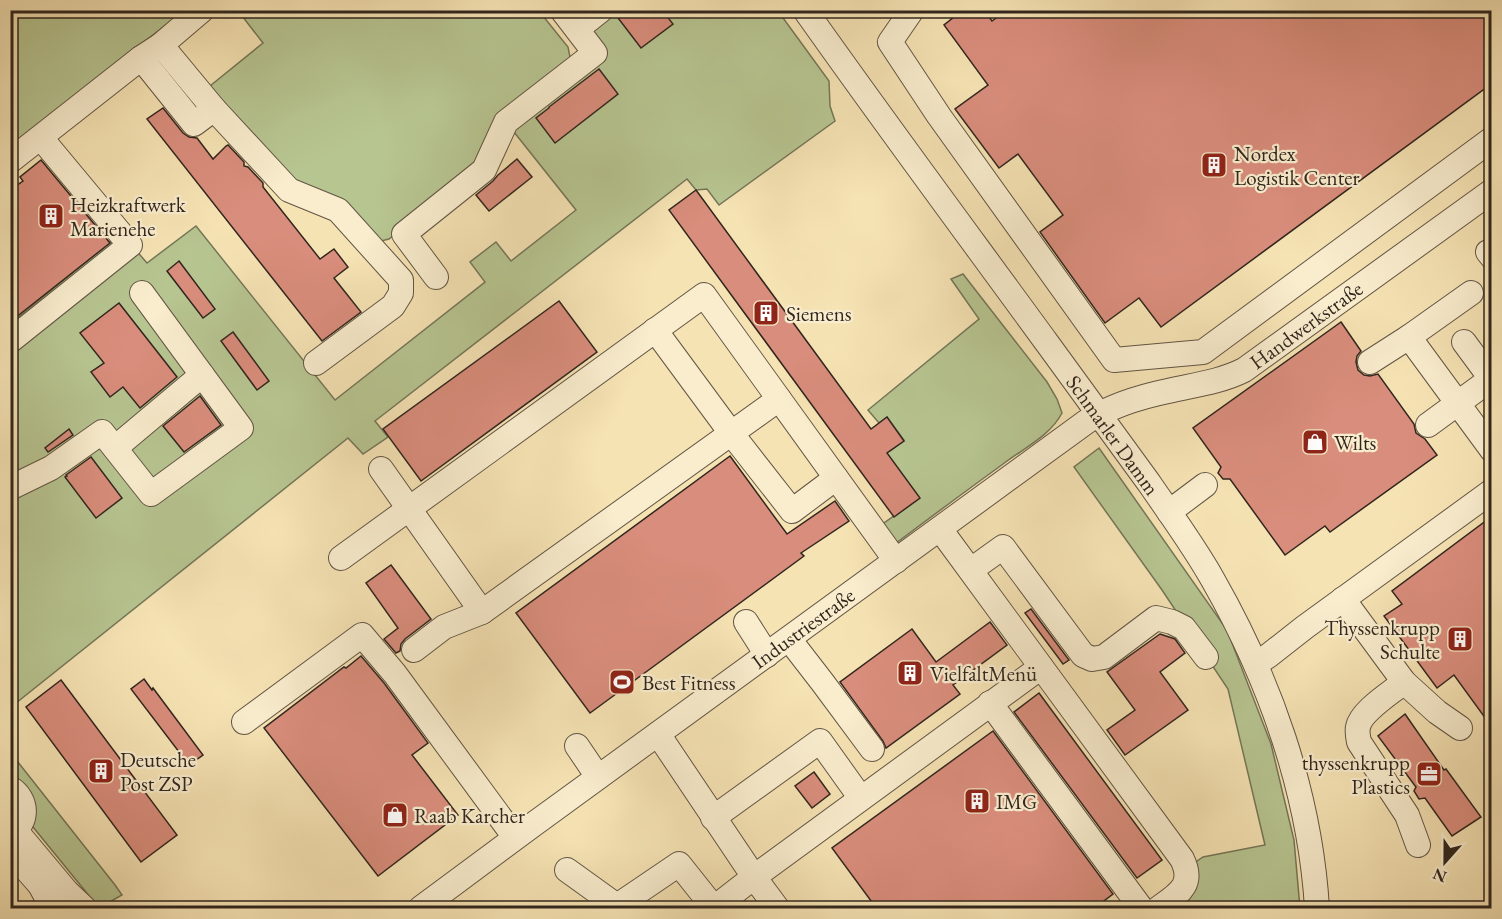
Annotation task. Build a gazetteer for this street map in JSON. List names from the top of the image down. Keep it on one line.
{"streets":{"street":["Handwerkstraße","Schmarler Damm","Industriestraße"]},"crossings":[["Handwerkstraße","Schmarler Damm"],["Handwerkstraße","Industriestraße"],["Schmarler Damm","Industriestraße"]],"places":{"building":["Nordex Logistik Center","Heizkraftwerk Marienehe","Siemens","Thyssenkrupp Schulte","VielfaltMenü","Deutsche Post ZSP","IMG"],"shop":["Wilts","Raab Karcher"],"sports":["Best Fitness"],"office":["thyssenkrupp Plastics"]},"north":"bottom"}
